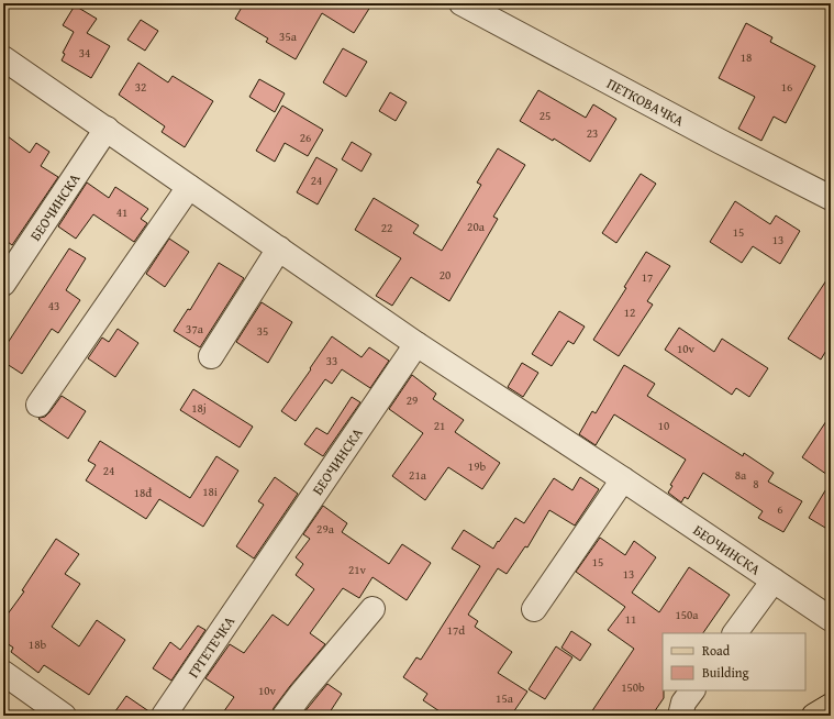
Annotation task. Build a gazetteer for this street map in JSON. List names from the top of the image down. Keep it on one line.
{"streets":{"street":["ПЕТКОВАЧКА","БЕОЧИНСКА","ГРГЕТЕЧКА"]},"crossings":[["БЕОЧИНСКА","ГРГЕТЕЧКА"]],"house_numbers":["35a","34","18","32","16","25","23","26","24","41","20a","22","15","13","20","17","43","12","37a","35","10v","33","29","18j","21","10","19b","24","21a","8a","8","18i","18đ","6","29a","15","21v","13","150a","11","17d","18b","150b","10v","15a"],"legend":["Road","Building"]}
